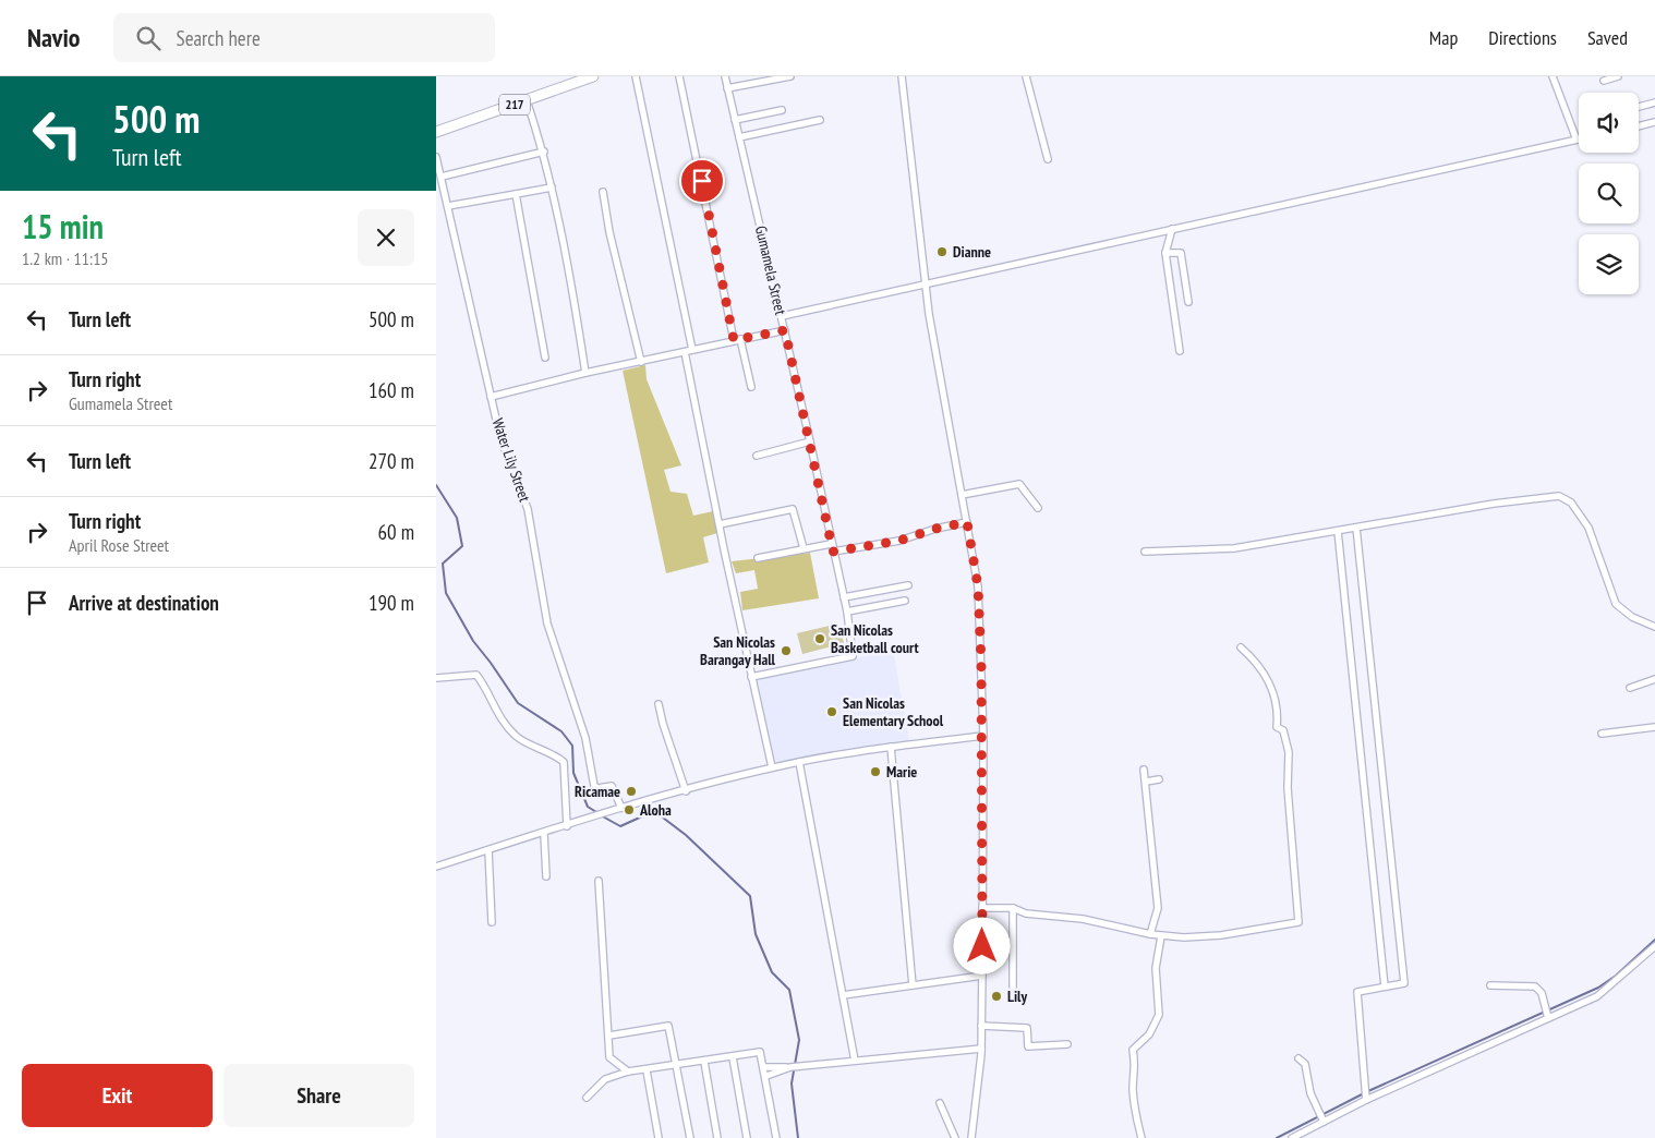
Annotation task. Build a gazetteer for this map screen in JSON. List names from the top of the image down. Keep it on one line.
{"streets":{"main road":["217"],"street":["Gumamela Street","Water Lily Street"]},"places":["Dianne","San Nicolas Basketball court","San Nicolas Barangay Hall","San Nicolas Elementary School","Marie","Ricamae","Aloha","Lily"],"page":{"header":"Navio","search":"Search here","nav":["Map","Directions","Saved"],"turn":["500 m","Turn left"],"heading":["15 min","1.2 km · 11:15"],"list":[{"name":"Turn left","value":"500 m"},{"name":"Turn right","note":"Gumamela Street","value":"160 m"},{"name":"Turn left","value":"270 m"},{"name":"Turn right","note":"April Rose Street","value":"60 m"},{"name":"Arrive at destination","value":"190 m"}],"buttons":["Exit","Share"]}}
